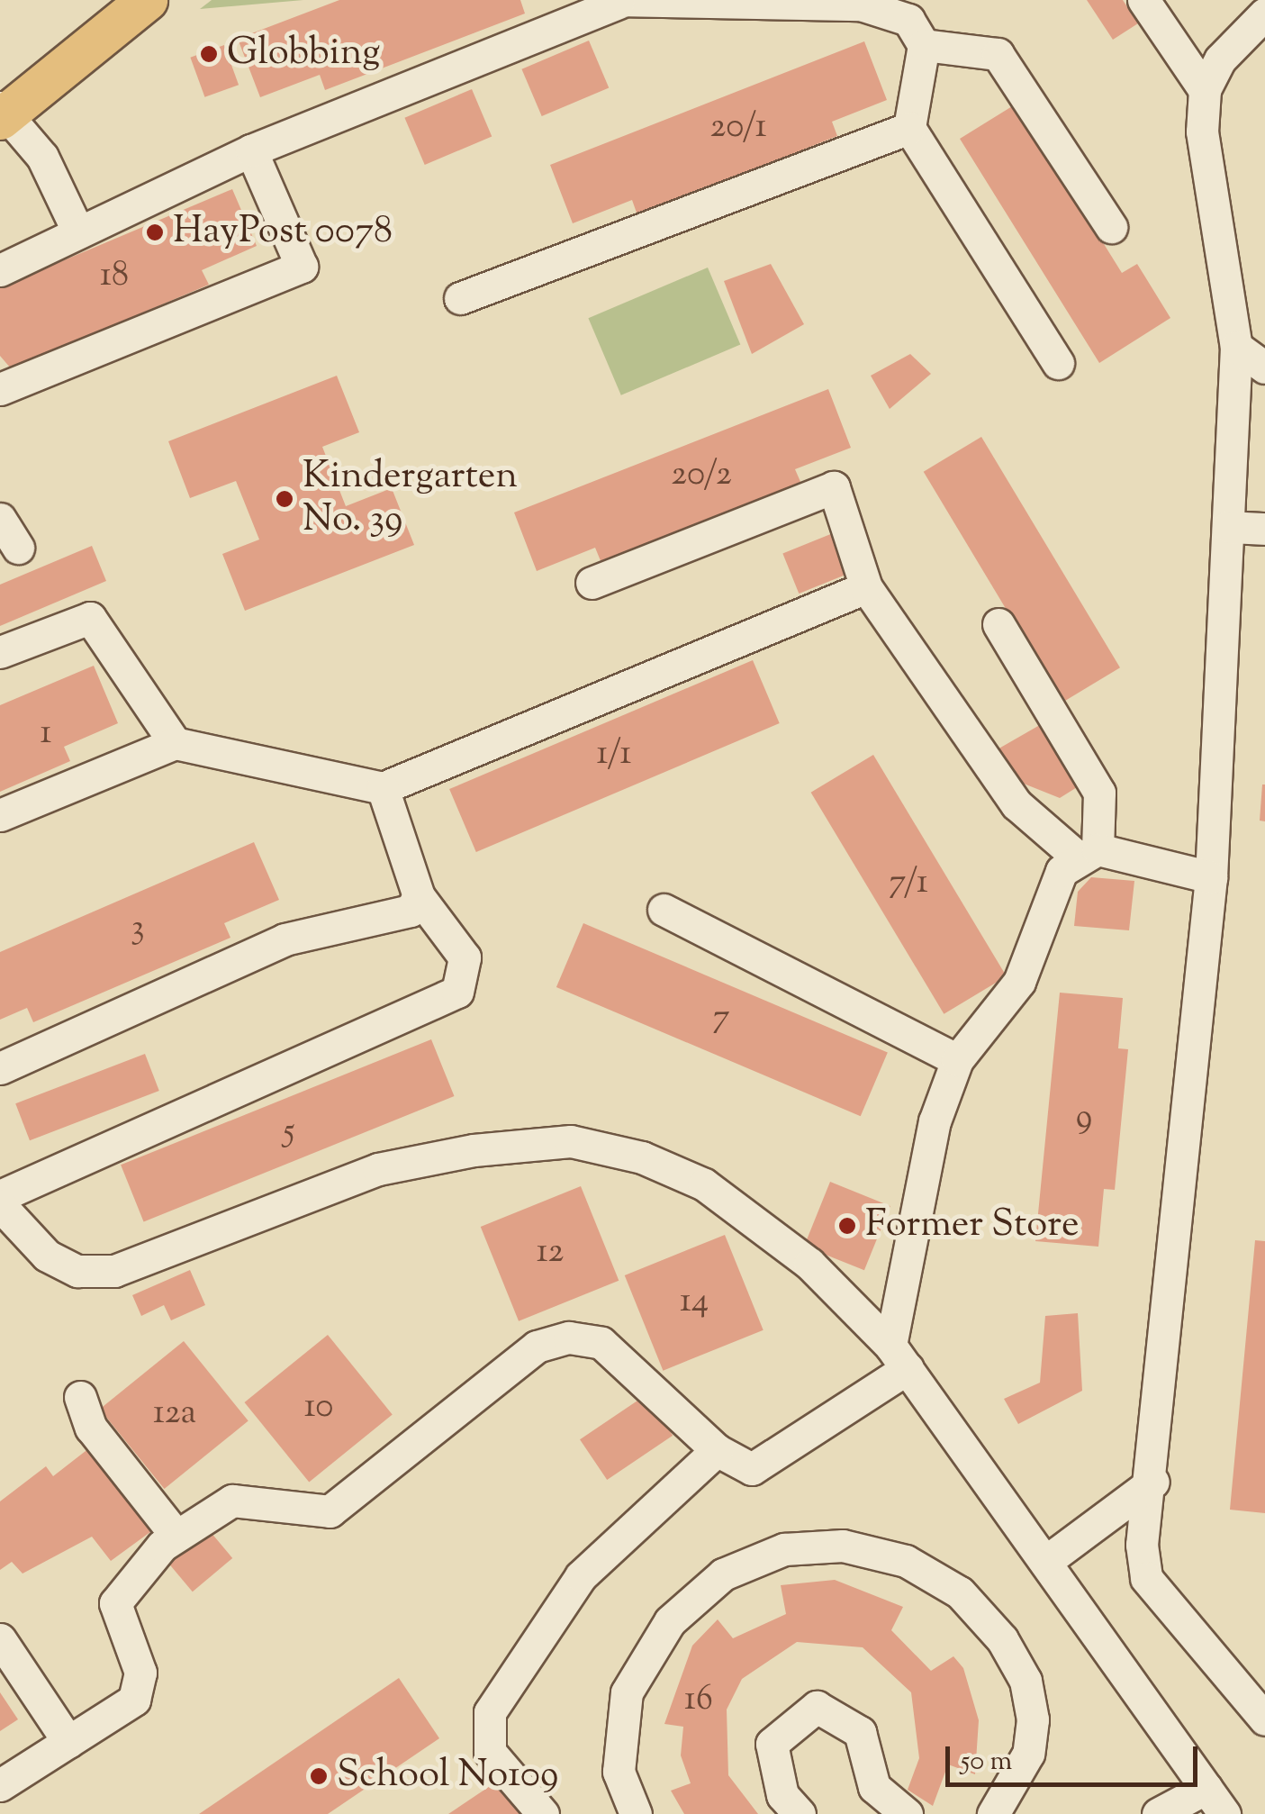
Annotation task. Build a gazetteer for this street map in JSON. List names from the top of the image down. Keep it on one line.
{"places":["Globbing","HayPost 0078","Kindergarten No. 39","Former Store","School No109"],"house_numbers":["20/1","18","20/2","1","1/1","7/1","3","7","9","5","12","14","10","12a","16"],"scale_bar":"50 m"}
